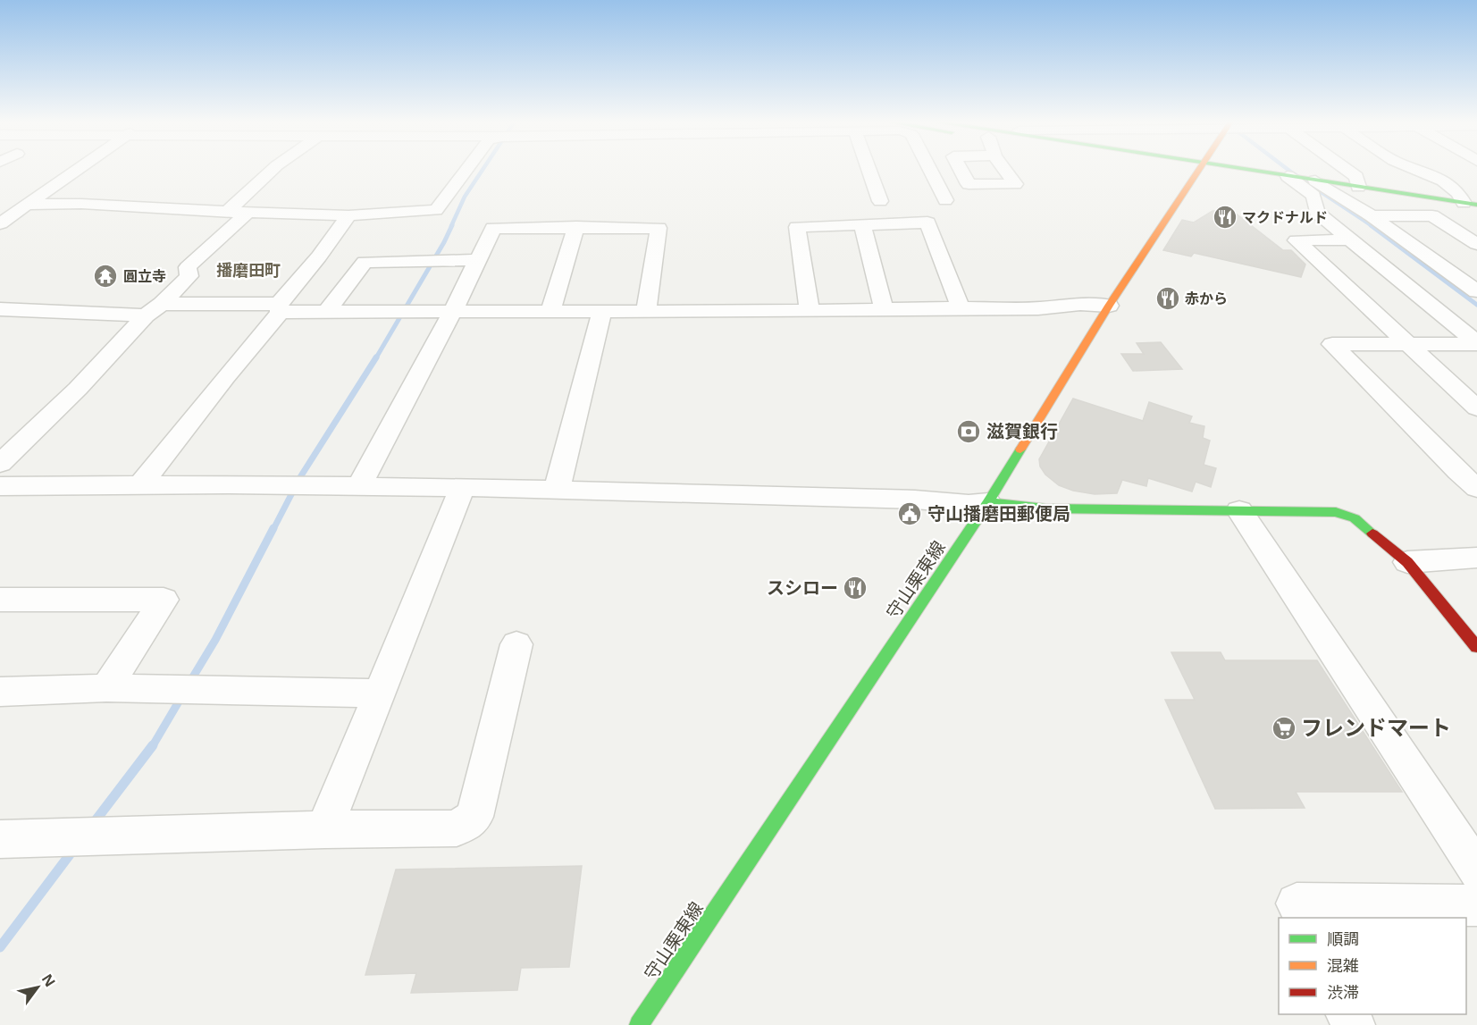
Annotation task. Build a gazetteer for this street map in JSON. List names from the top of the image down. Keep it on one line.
{"streets":{"main road":["守山栗東線"]},"districts":["播磨田町"],"places":{"restaurant":["マクドナルド","赤から","スシロー"],"temple":["圓立寺"],"bank":["滋賀銀行"],"public building":["守山播磨田郵便局"],"supermarket":["フレンドマート"]},"legend":["順調","混雑","渋滞"],"north":"top right"}
